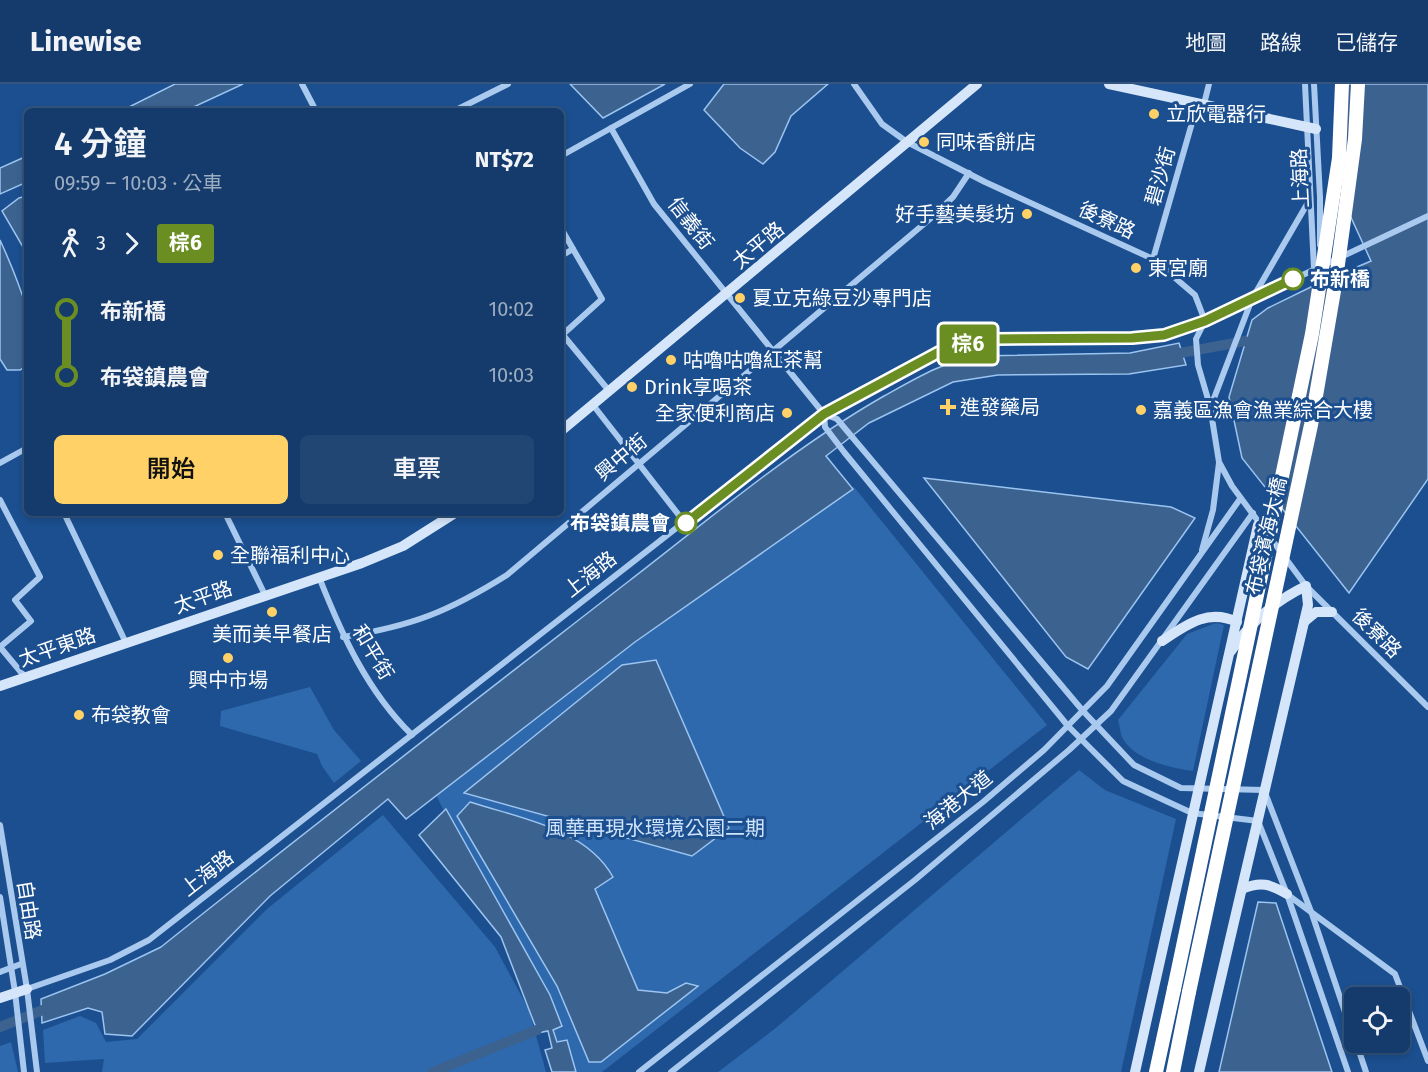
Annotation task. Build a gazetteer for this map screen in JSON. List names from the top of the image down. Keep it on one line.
{"streets":{"highway":["布袋濱海大橋"],"street":["碧沙街","上海路","後寮路","信義街","太平路","興中街","太平東路","和平街","海港大道","自由路"]},"crossings":[["碧沙街","後寮路"],["上海路","後寮路"],["上海路","信義街"],["上海路","和平街"],["上海路","自由路"],["後寮路","太平路"],["後寮路","興中街"],["後寮路","海港大道"],["信義街","太平路"],["信義街","興中街"],["太平路","太平東路"],["太平路","和平街"],["興中街","和平街"]],"parks":["風華再現水環境公園二期"],"places":{"other":["立欣電器行","同味香餅店","好手藝美髮坊","東宮廟","布新橋","夏立克綠豆沙專門店","咕嚕咕嚕紅茶幫","Drink享喝茶","嘉義區漁會漁業綜合大樓","全家便利商店","布袋鎮農會","全聯福利中心","美而美早餐店","興中市場","布袋教會"],"health":["進發藥局"]},"lines":["bus line 棕6"],"page":{"header":"Linewise","nav":["地圖","路線","已儲存"],"on_map":"棕6","heading":["4 分鐘","09:59 – 10:03 · 公車","NT$72"],"legs":["3","棕6"],"list":[{"name":"布新橋","value":"10:02"},{"name":"布袋鎮農會","value":"10:03"}],"buttons":["開始","車票"]}}
